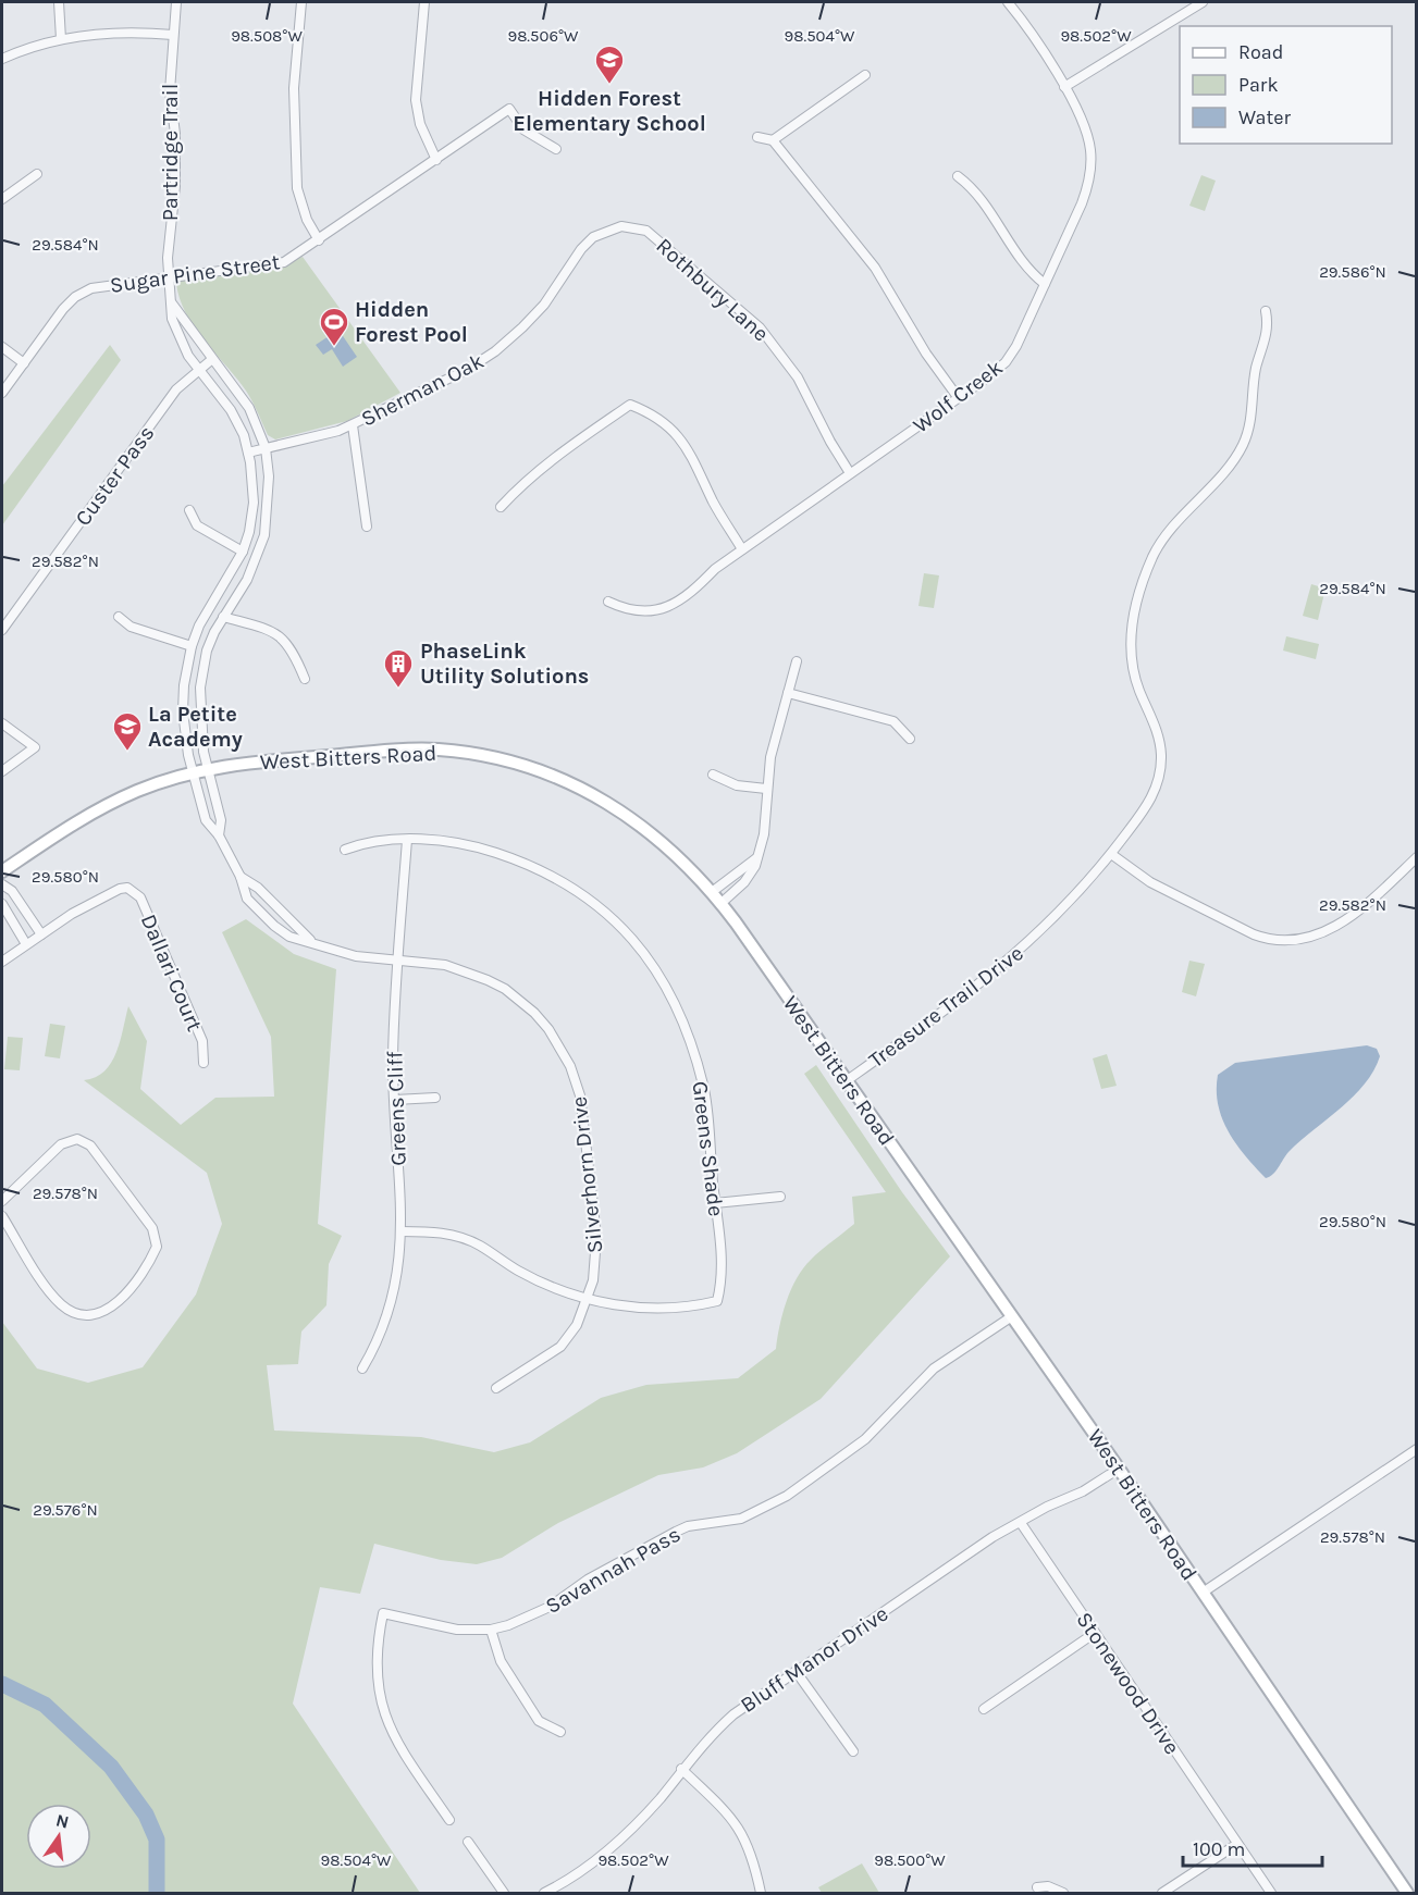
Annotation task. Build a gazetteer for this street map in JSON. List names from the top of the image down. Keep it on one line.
{"streets":{"main road":["West Bitters Road"],"street":["Partridge Trail","Sugar Pine Street","Rothbury Lane","Sherman Oak","Wolf Creek","Custer Pass","Dallari Court","Treasure Trail Drive","Greens Cliff","Greens Shade","Silverhorn Drive","Savannah Pass","Bluff Manor Drive","Stonewood Drive"]},"crossings":[["Partridge Trail","Sugar Pine Street"],["Partridge Trail","Sherman Oak"],["Partridge Trail","Custer Pass"],["Partridge Trail","West Bitters Road"],["Partridge Trail","Silverhorn Drive"],["Rothbury Lane","Sherman Oak"],["Rothbury Lane","Wolf Creek"],["West Bitters Road","Treasure Trail Drive"],["West Bitters Road","Silverhorn Drive"],["West Bitters Road","Savannah Pass"],["West Bitters Road","Bluff Manor Drive"],["Greens Cliff","Greens Shade"],["Greens Cliff","Silverhorn Drive"],["Greens Shade","Silverhorn Drive"],["Bluff Manor Drive","Stonewood Drive"]],"places":{"school or university":["Hidden Forest Elementary School","La Petite Academy"],"sports":["Hidden Forest Pool"],"building":["PhaseLink Utility Solutions"]},"legend":["Road","Park","Water"],"scale_bar":"100 m","north":"top","coordinates":["98.508°W","98.506°W","98.504°W","98.502°W","29.584°N","29.586°N","29.582°N","29.580°N","29.578°N","29.576°N","98.500°W"]}
